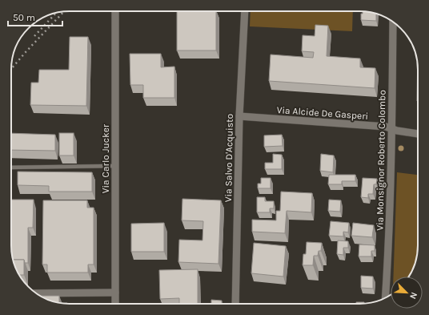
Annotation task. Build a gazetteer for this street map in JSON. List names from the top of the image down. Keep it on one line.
{"streets":{"street":["Via Alcide De Gasperi","Via Salvo D'Acquisto","Via Carlo Jucker","Via Monsignor Roberto Colombo"]},"crossings":[["Via Alcide De Gasperi","Via Salvo D'Acquisto"],["Via Alcide De Gasperi","Via Monsignor Roberto Colombo"]],"scale_bar":"50 m","north":"bottom right"}
